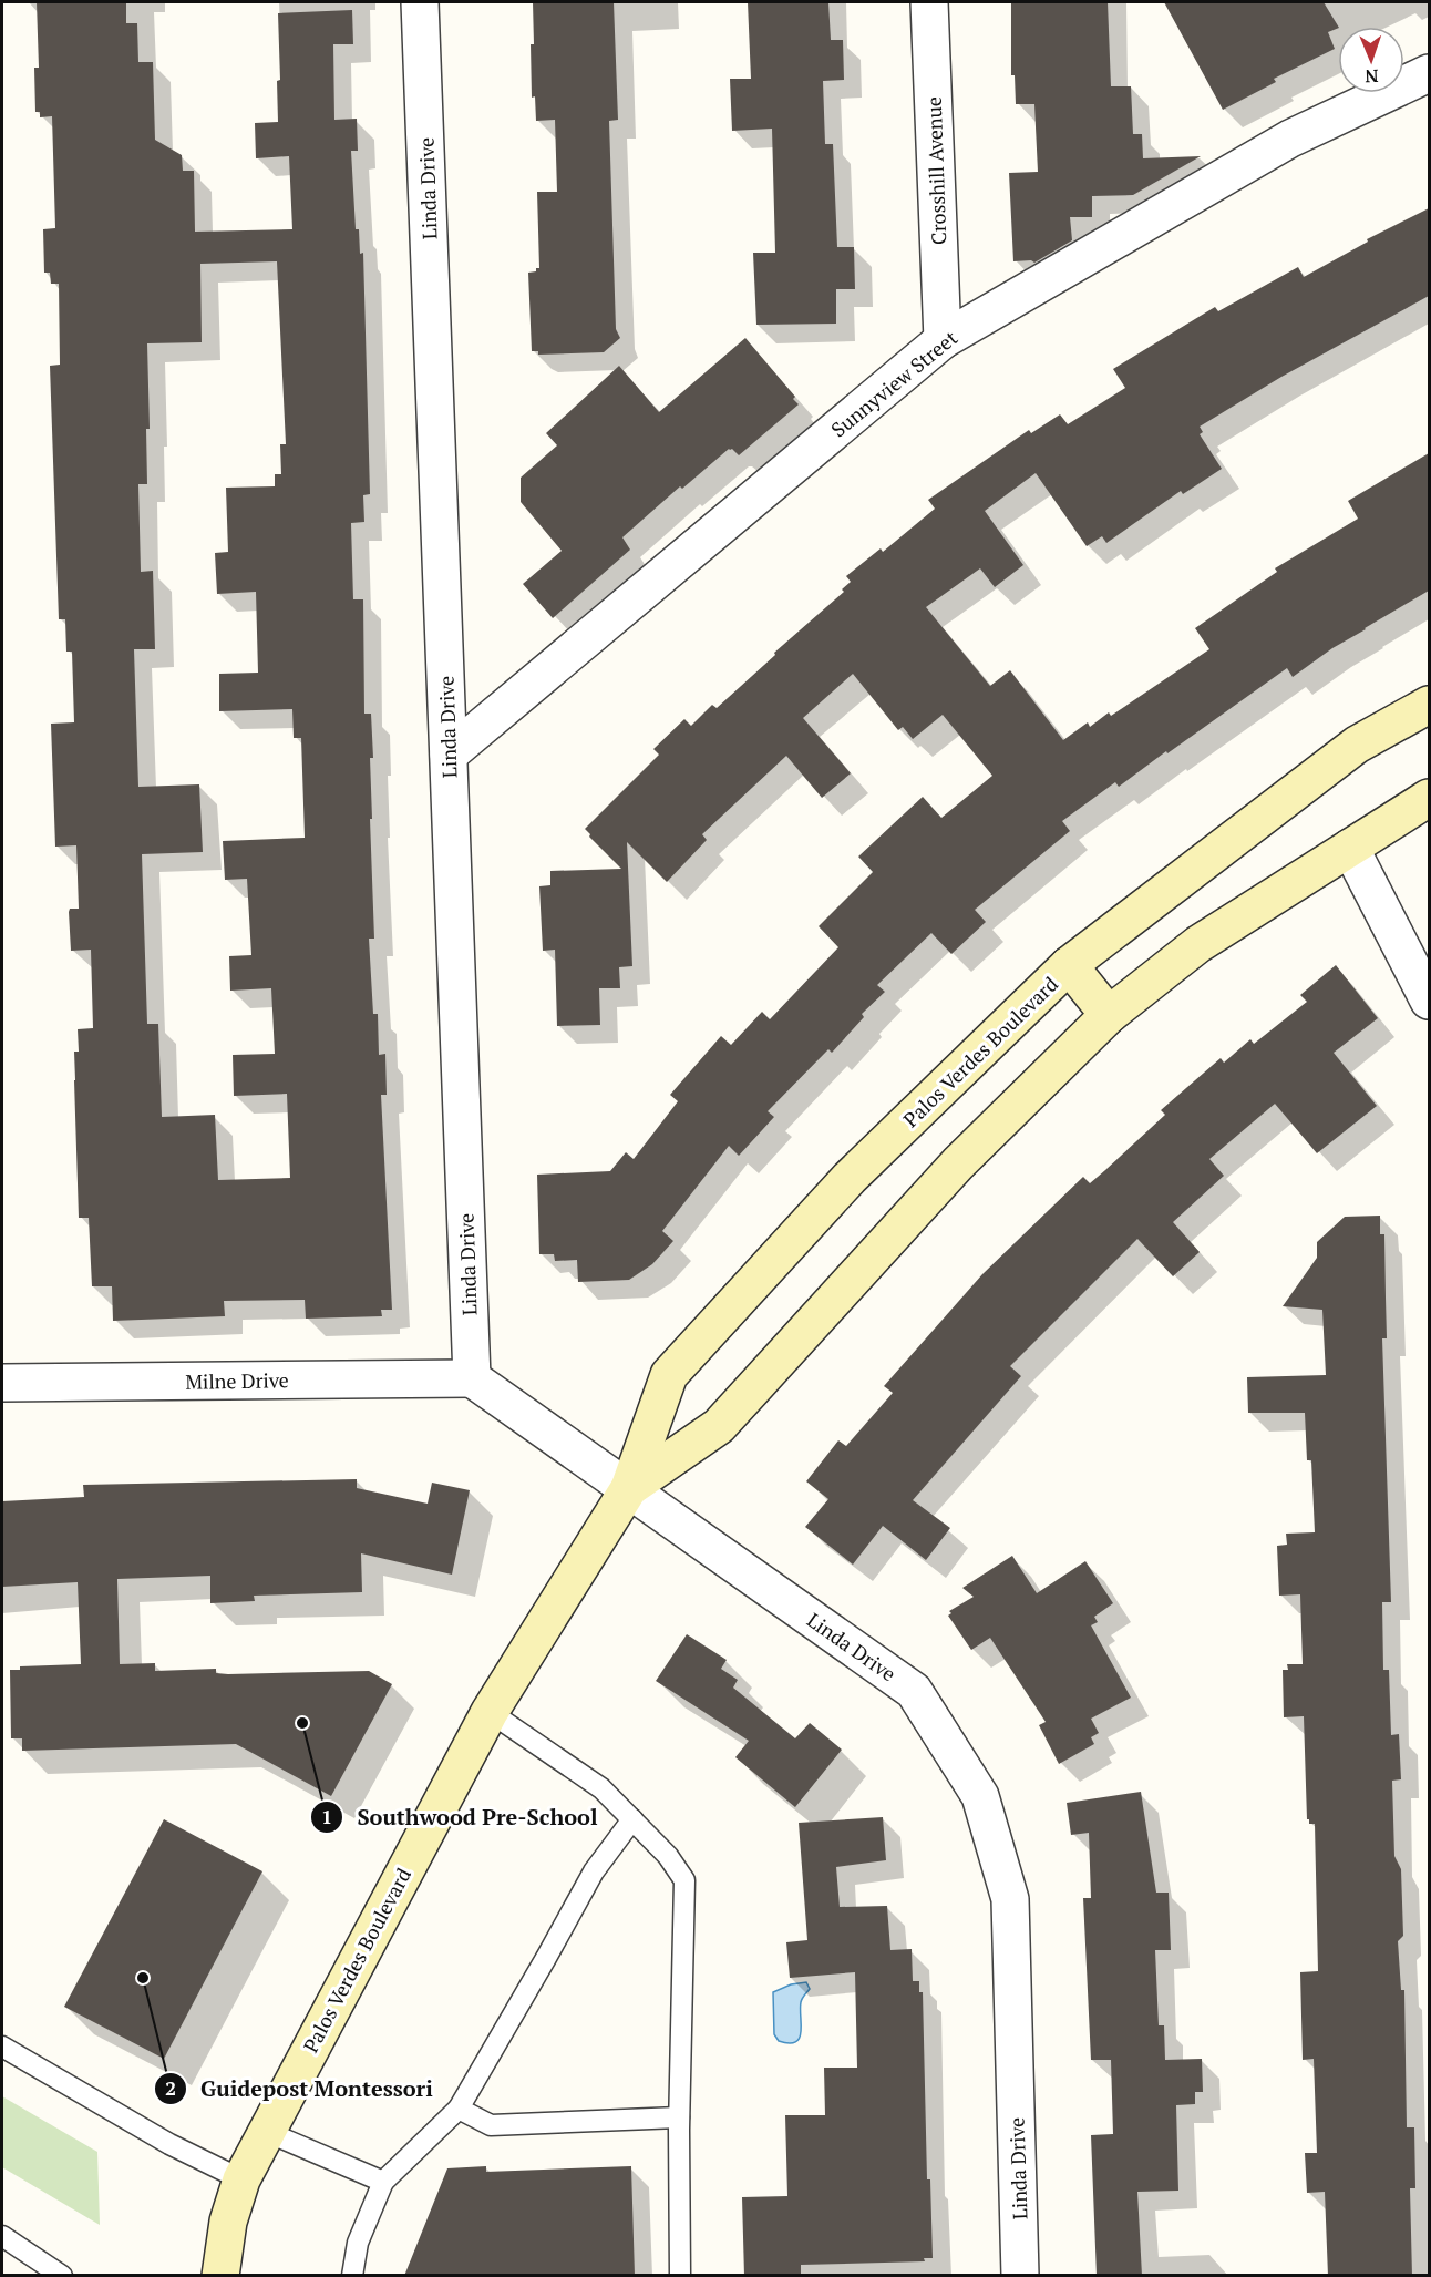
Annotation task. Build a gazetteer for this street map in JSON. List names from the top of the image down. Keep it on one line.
{"streets":{"main road":["Palos Verdes Boulevard"],"street":["Crosshill Avenue","Linda Drive","Sunnyview Street","Milne Drive"]},"crossings":[["Crosshill Avenue","Sunnyview Street"],["Linda Drive","Sunnyview Street"],["Linda Drive","Palos Verdes Boulevard"],["Linda Drive","Milne Drive"]],"places":["Southwood Pre-School","Guidepost Montessori"],"north":"bottom"}
